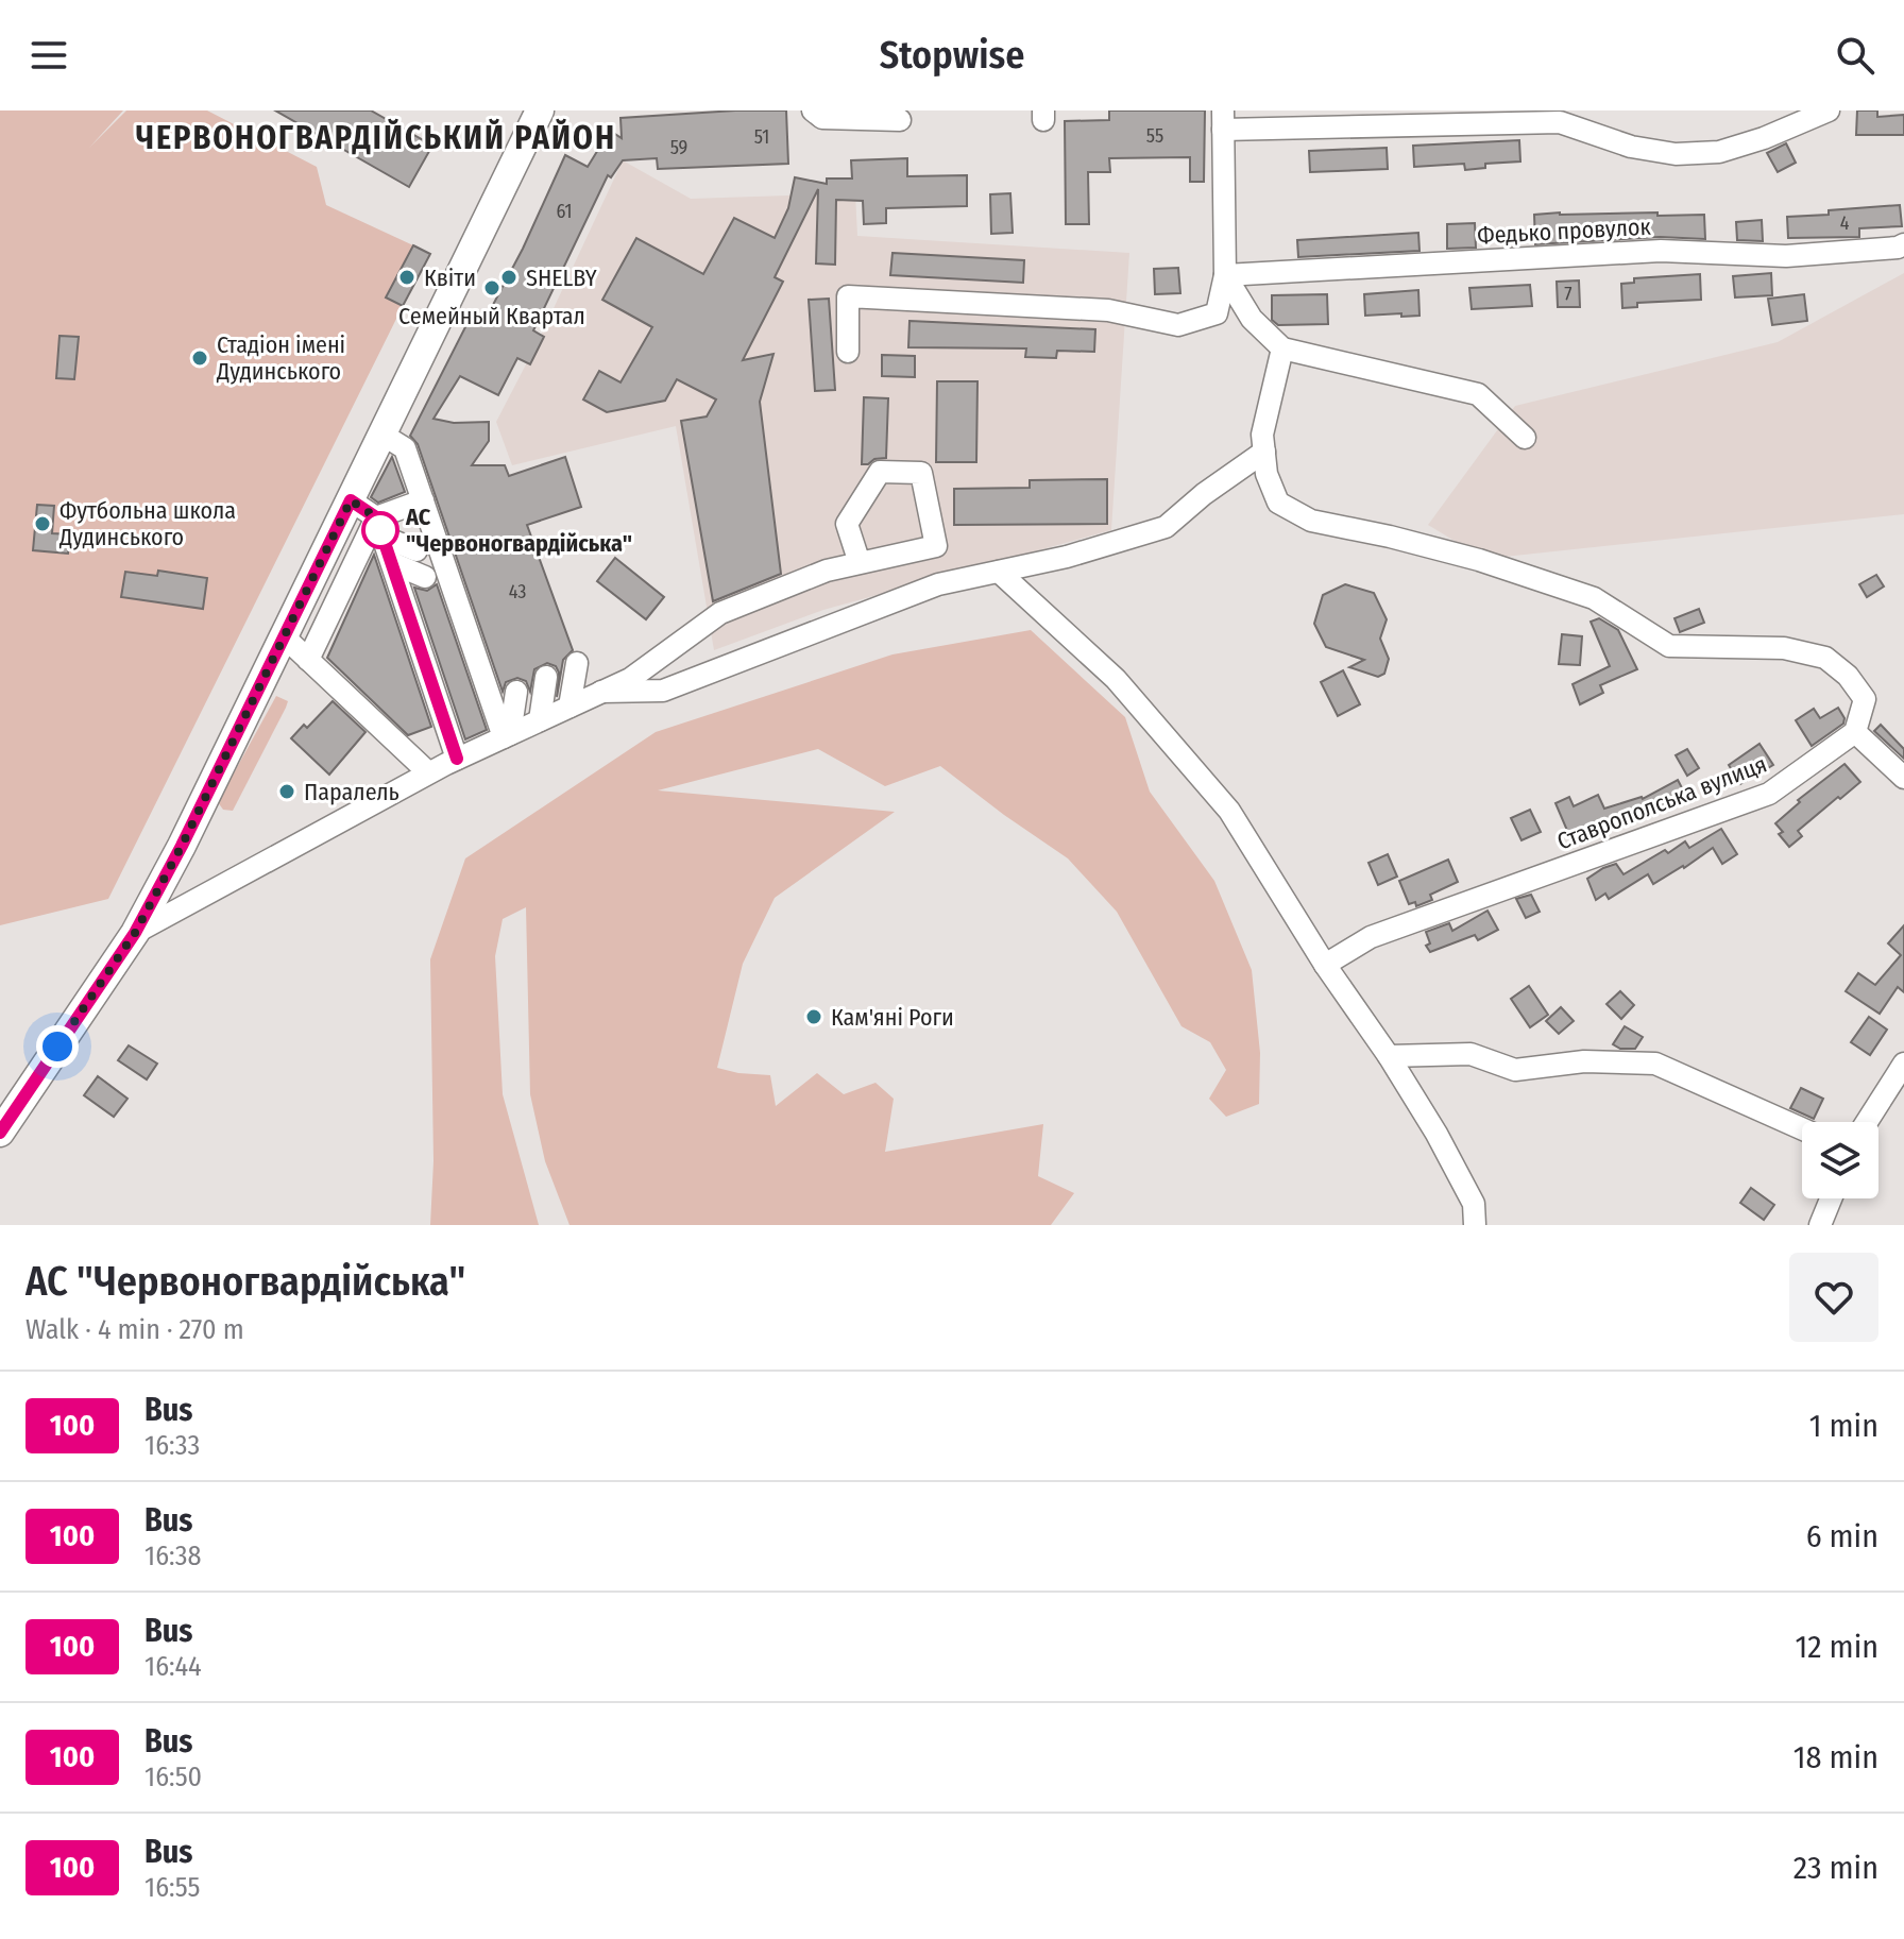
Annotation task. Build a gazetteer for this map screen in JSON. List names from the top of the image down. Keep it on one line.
{"streets":{"street":["Федько провулок","Ставрополська вулиця"]},"districts":["ЧЕРВОНОГВАРДІЙСЬКИЙ РАЙОН"],"places":["Квіти","SHELBY","Семейный Квартал","Стадіон імені Дудинського","Футбольна школа Дудинського","АС \"Червоногвардійська\"","Паралель","Кам'яні Роги"],"lines":["bus line 100"],"house_numbers":["55","51","59","61","4","7","43"],"page":{"header":"Stopwise","heading":["АС \"Червоногвардійська\"","Walk · 4 min · 270 m"],"list":[{"mark":"100","name":"Bus","note":"16:33","value":"1 min"},{"mark":"100","name":"Bus","note":"16:38","value":"6 min"},{"mark":"100","name":"Bus","note":"16:44","value":"12 min"},{"mark":"100","name":"Bus","note":"16:50","value":"18 min"},{"mark":"100","name":"Bus","note":"16:55","value":"23 min"}]}}
